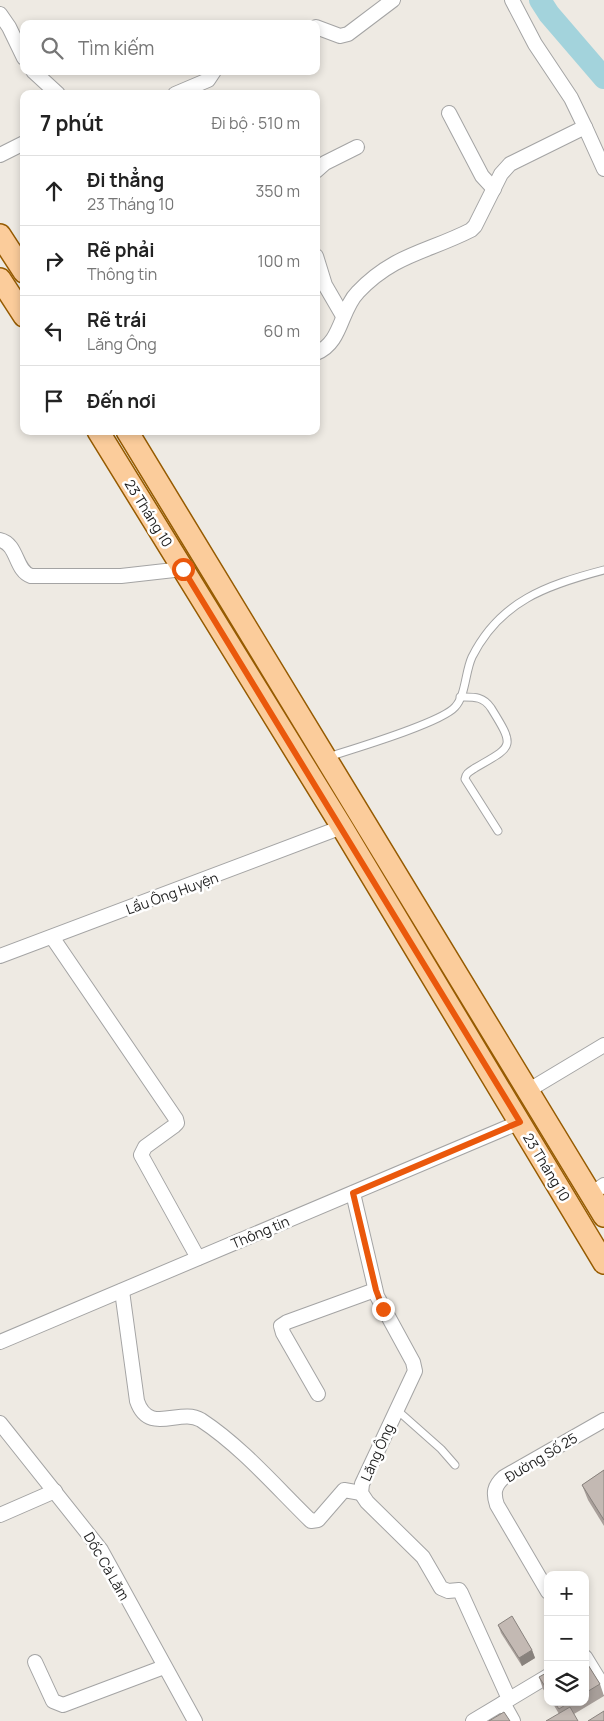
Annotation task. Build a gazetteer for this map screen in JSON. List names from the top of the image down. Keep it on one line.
{"streets":{"main road":["23 Tháng 10"],"street":["Lầu Ông Huyện","Thông tin","Lăng Ông","Đường Số 25","Dốc Cà Lăm"]},"crossings":[["23 Tháng 10","Lầu Ông Huyện"],["23 Tháng 10","Thông tin"],["Thông tin","Lăng Ông"]],"page":{"search":"Tìm kiếm","heading":["7 phút","Đi bộ · 510 m"],"list":[["Đi thẳng","23 Tháng 10","350 m"],["Rẽ phải","Thông tin","100 m"],["Rẽ trái","Lăng Ông","60 m"],"Đến nơi"],"map_buttons":["+","−"]}}
